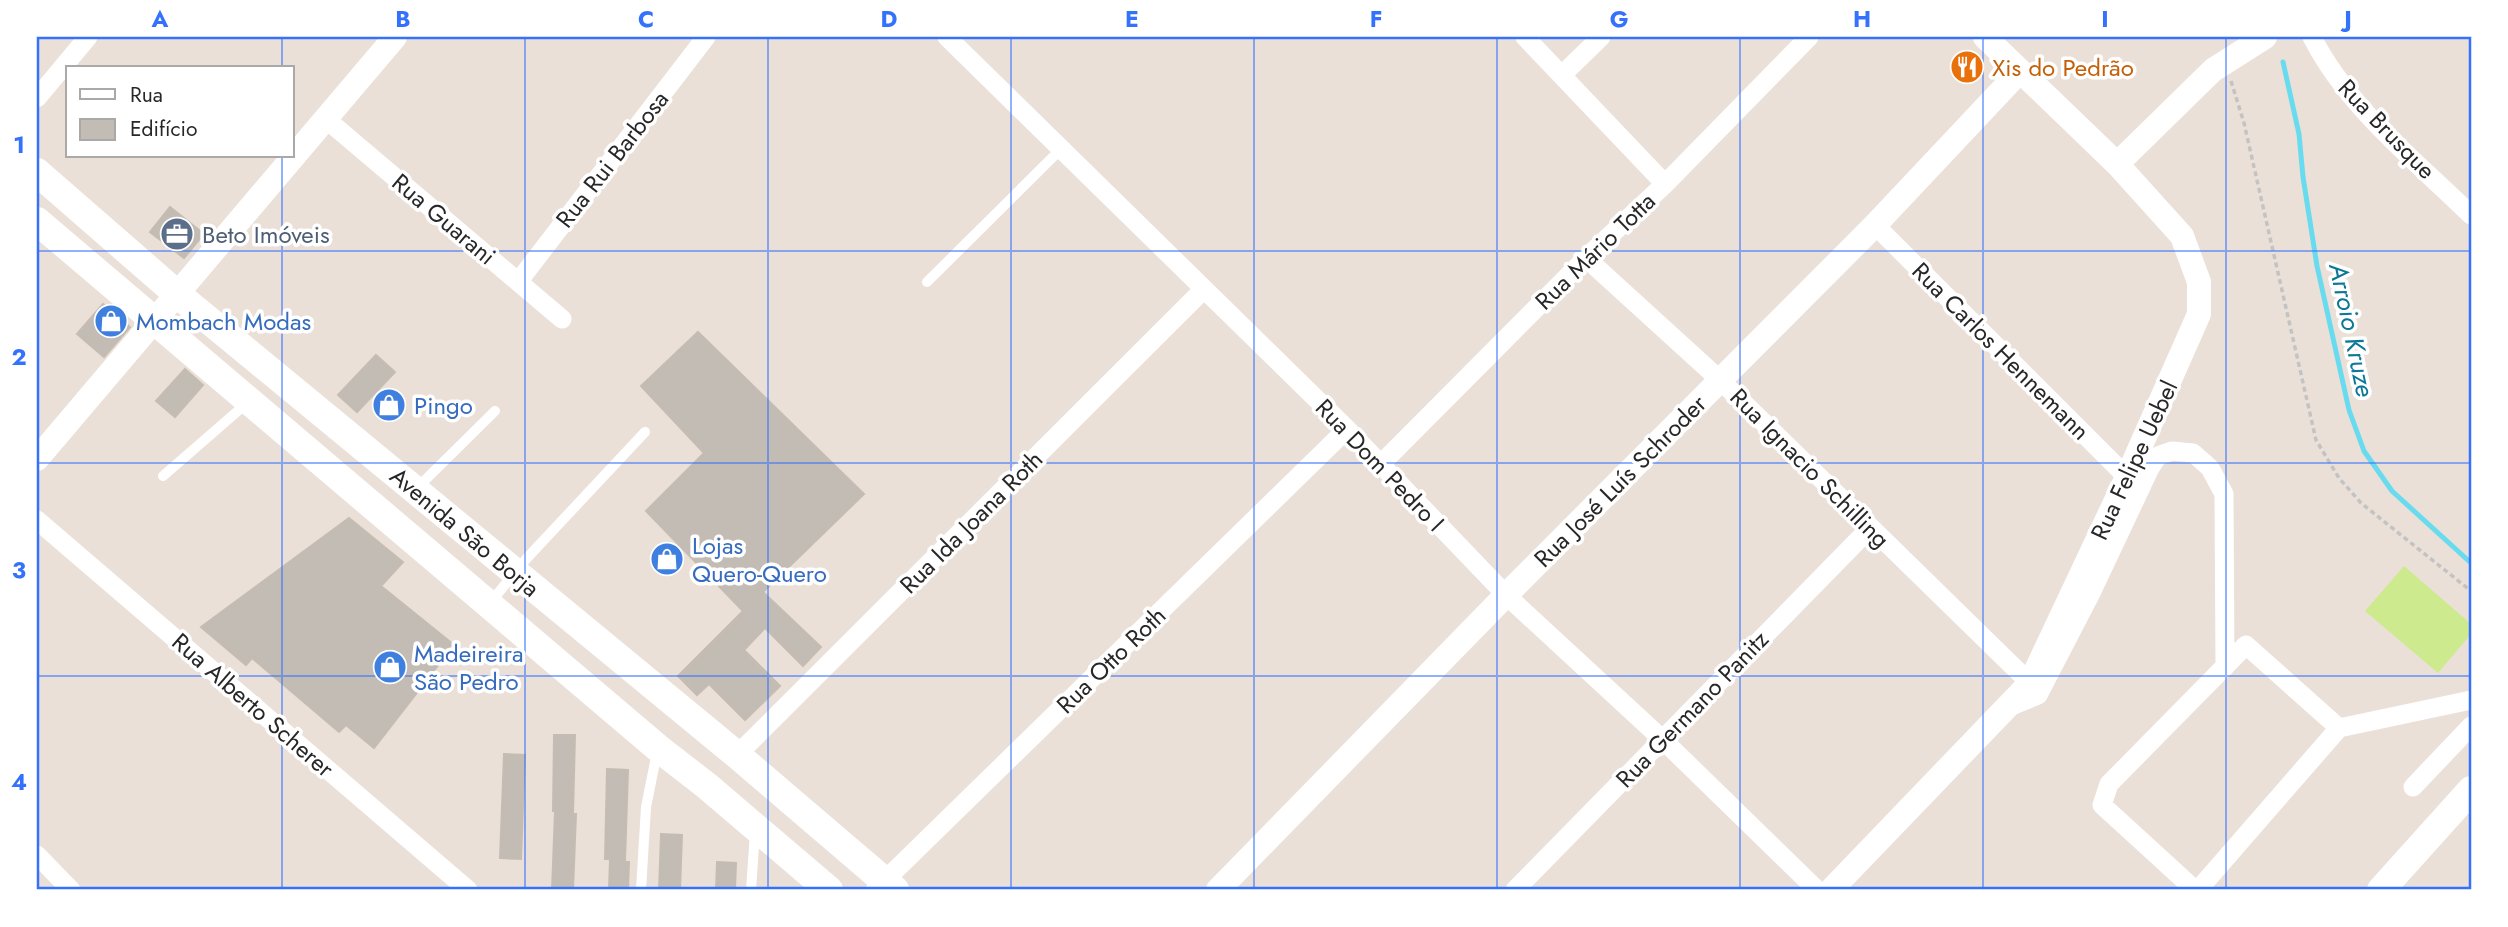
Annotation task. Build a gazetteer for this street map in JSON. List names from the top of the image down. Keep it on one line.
{"streets":{"main road":["Avenida São Borja"],"street":["Rua Brusque","Rua Rui Barbosa","Rua Guarani","Rua Mário Totta","Rua Carlos Hennemann","Rua Felipe Uebel","Rua Dom Pedro I","Rua Ignacio Schilling","Rua José Luís Schroder","Rua Ida Joana Roth","Rua Otto Roth","Rua Alberto Scherer","Rua Germano Panitz"]},"crossings":[["Rua Rui Barbosa","Rua Guarani"],["Rua Mário Totta","Rua Dom Pedro I"],["Rua Mário Totta","Rua Ignacio Schilling"],["Rua Carlos Hennemann","Rua Felipe Uebel"],["Rua Carlos Hennemann","Rua José Luís Schroder"],["Rua Felipe Uebel","Rua Ignacio Schilling"],["Rua Felipe Uebel","Rua José Luís Schroder"],["Rua Dom Pedro I","Rua José Luís Schroder"],["Rua Dom Pedro I","Rua Ida Joana Roth"],["Rua Dom Pedro I","Rua Otto Roth"],["Rua Dom Pedro I","Rua Germano Panitz"],["Rua Ignacio Schilling","Rua José Luís Schroder"],["Rua Ignacio Schilling","Rua Germano Panitz"],["Rua Ida Joana Roth","Avenida São Borja"],["Avenida São Borja","Rua Otto Roth"]],"water":["Arroio Kruze"],"places":{"restaurant":["Xis do Pedrão"],"office":["Beto Imóveis"],"shop":["Mombach Modas","Pingo","Lojas Quero-Quero","Madeireira São Pedro"]},"legend":["Rua","Edifício"],"grid":{"columns":["A","B","C","D","E","F","G","H","I","J"],"rows":["1","2","3","4"]}}
